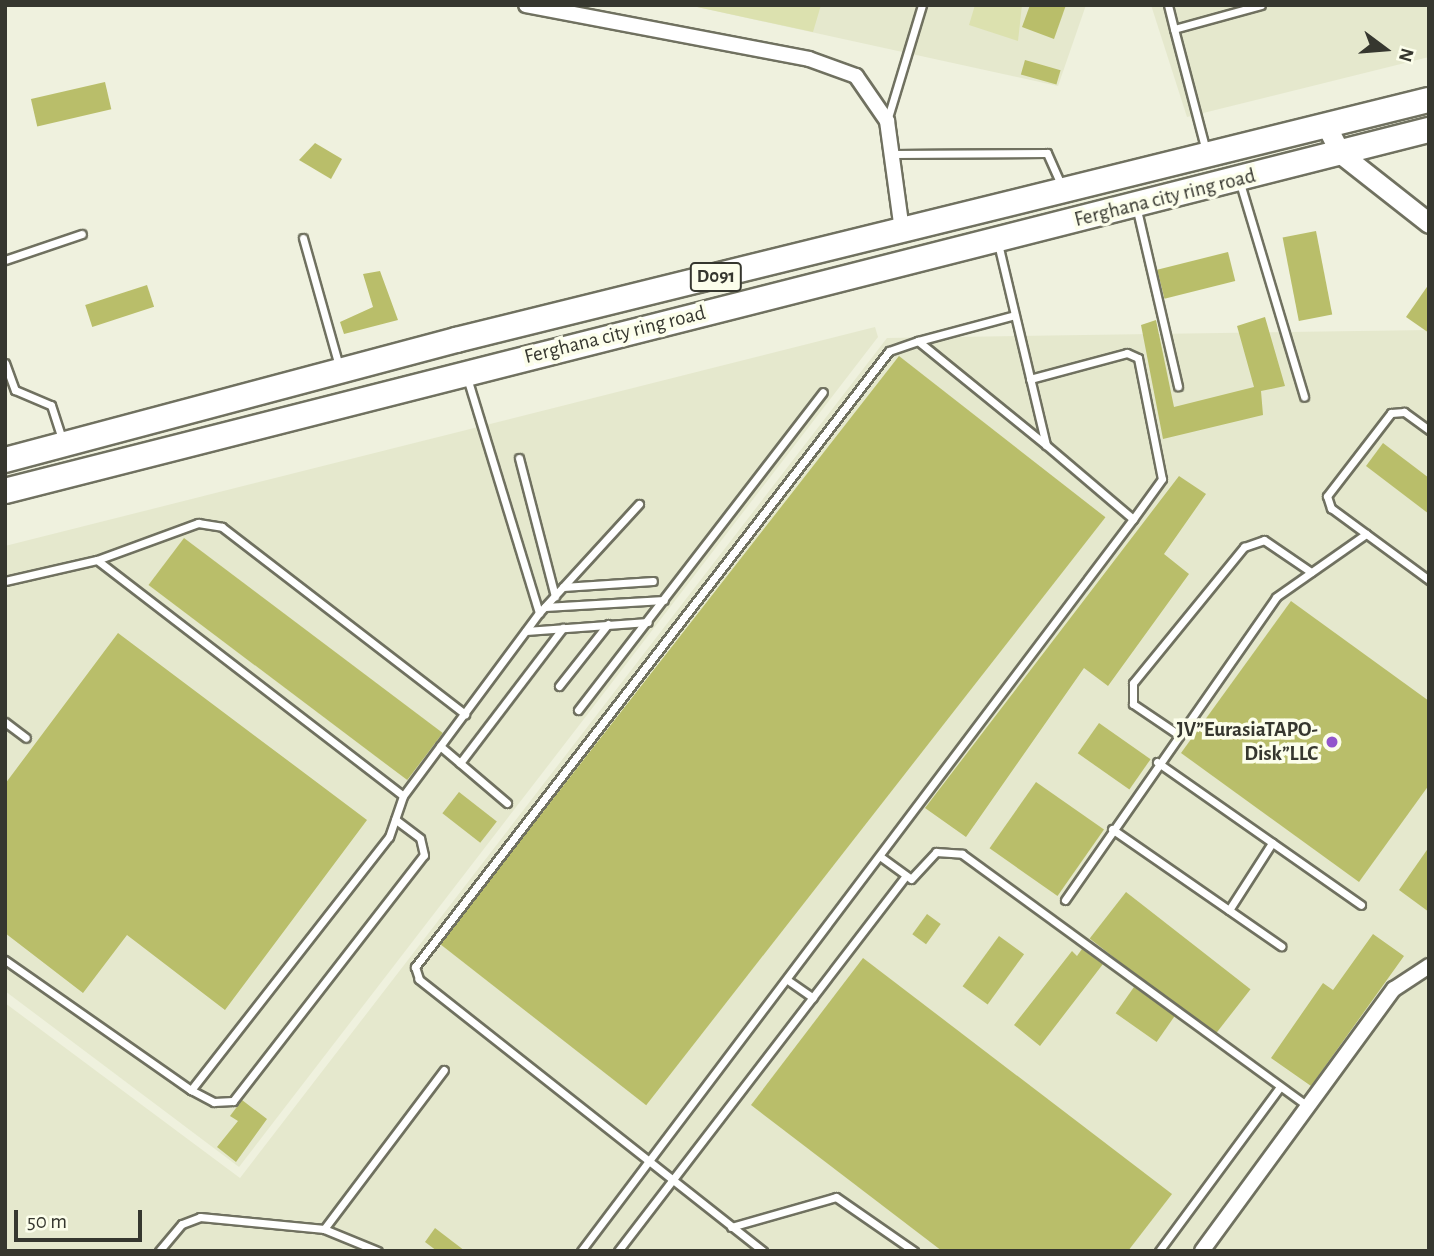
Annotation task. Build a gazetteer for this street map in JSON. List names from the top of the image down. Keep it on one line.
{"streets":{"highway":["Ferghana city ring road","D091"]},"places":["JV”EurasiaTAPO- Disk”LLC"],"scale_bar":"50 m","north":"right"}
